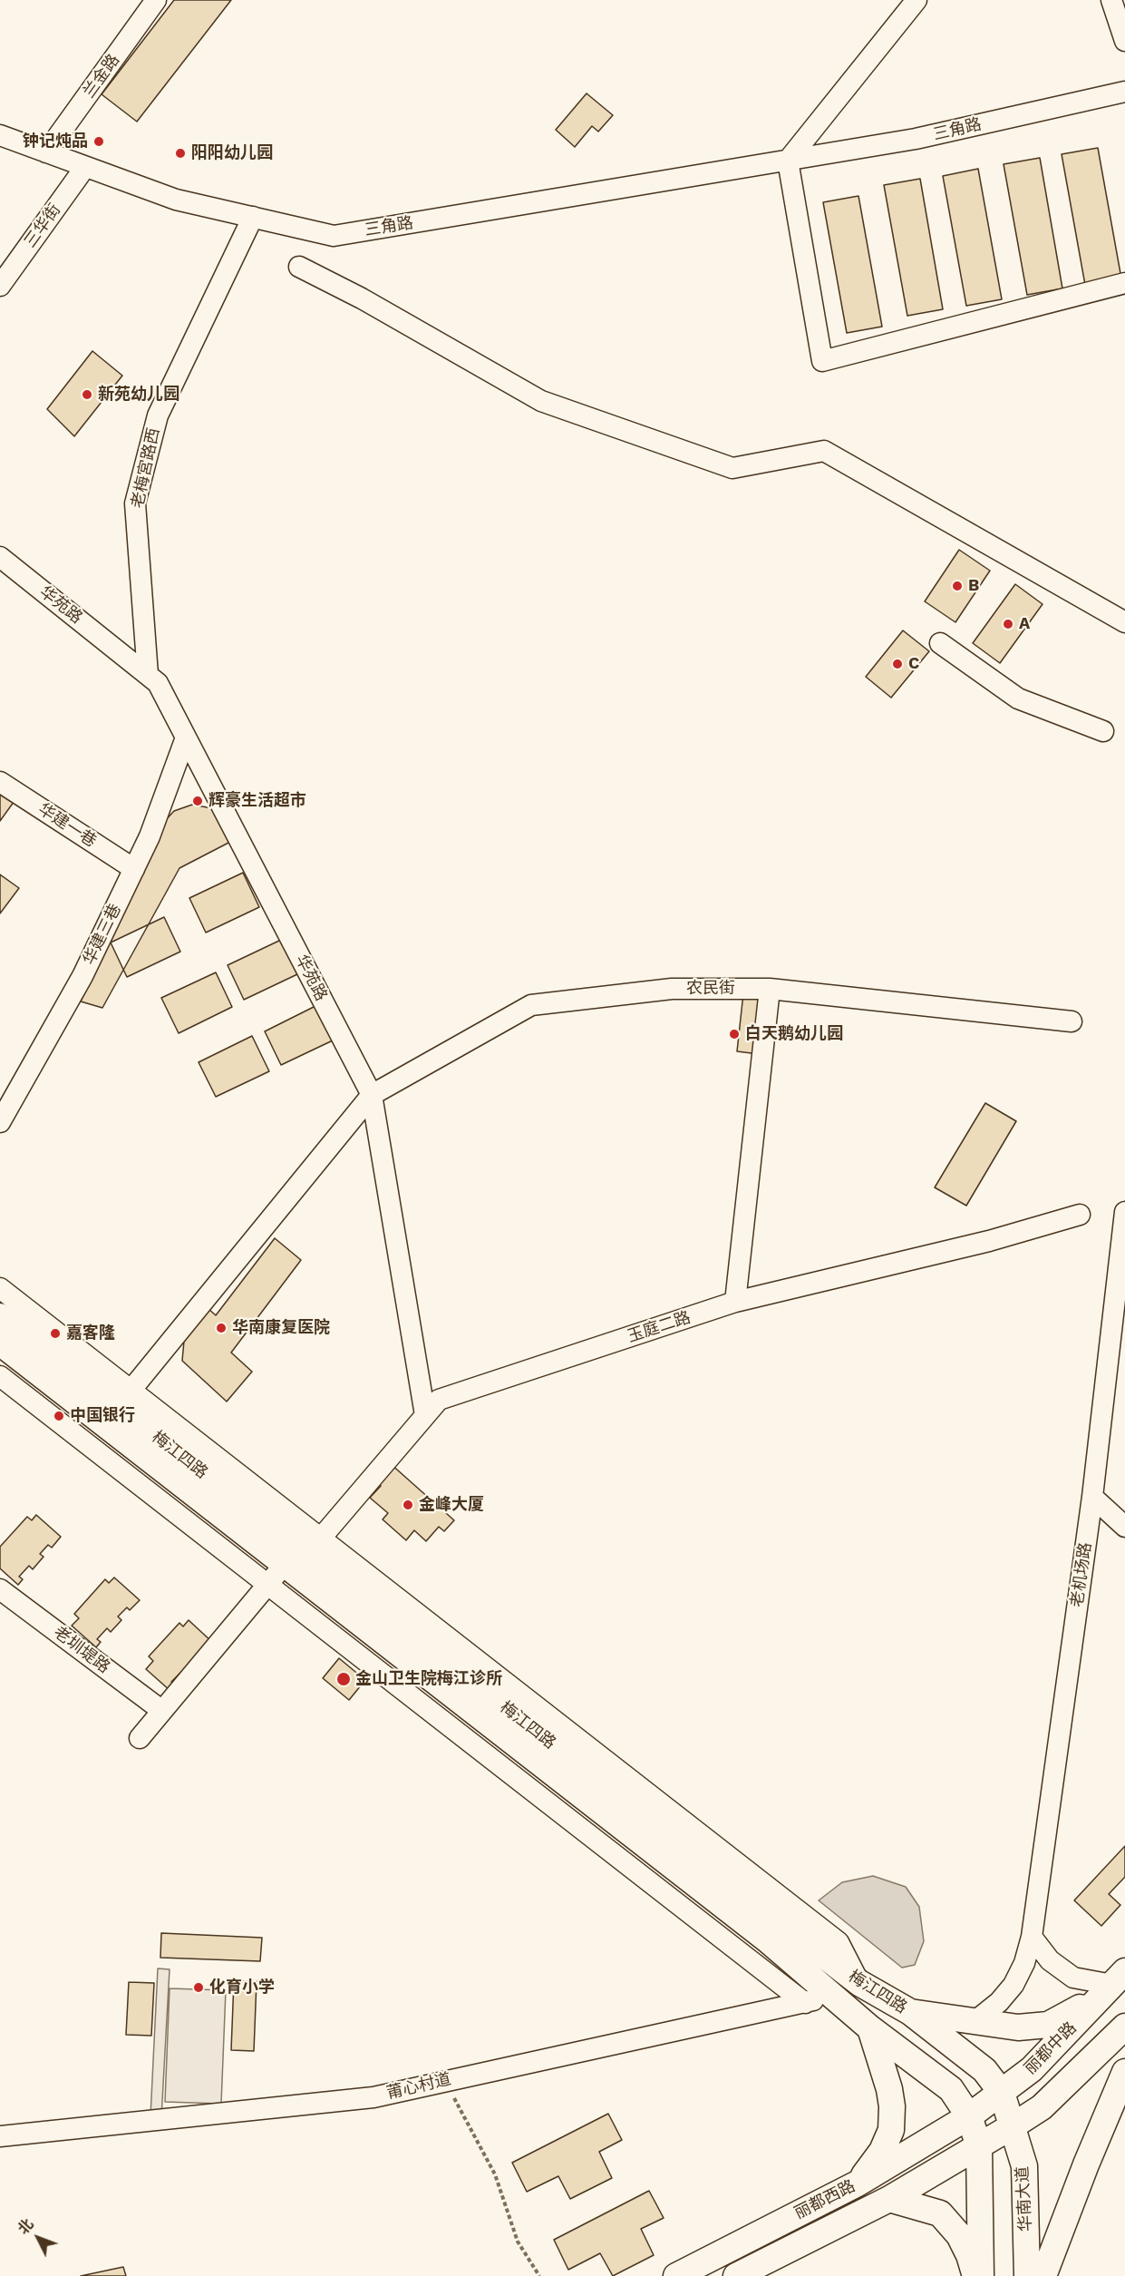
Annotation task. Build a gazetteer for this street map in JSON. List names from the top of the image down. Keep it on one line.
{"streets":{"main road":["梅江四路","丽都中路","华南大道","丽都西路"],"street":["兰金路","三角路","三华街","老梅宮路西","华苑路","华建一巷","华建三巷","农民街","玉庭二路","老机场路","老圳堤路","莆心村道"]},"crossings":[["兰金路","三角路"],["三角路","三华街"],["三角路","老梅宮路西"],["老梅宮路西","华苑路"],["华苑路","华建三巷"],["华苑路","农民街"],["华苑路","玉庭二路"],["华建一巷","华建三巷"],["玉庭二路","梅江四路"],["玉庭二路","老圳堤路"],["梅江四路","丽都中路"],["梅江四路","莆心村道"],["梅江四路","华南大道"],["梅江四路","丽都西路"],["丽都中路","华南大道"],["丽都中路","丽都西路"]],"places":["钟记炖品","阳阳幼儿园","新苑幼儿园","B","A","C","辉豪生活超市","白天鹅幼儿园","华南康复医院","嘉客隆","中国银行","金峰大厦","金山卫生院梅江诊所","化育小学"],"north":"top left"}
